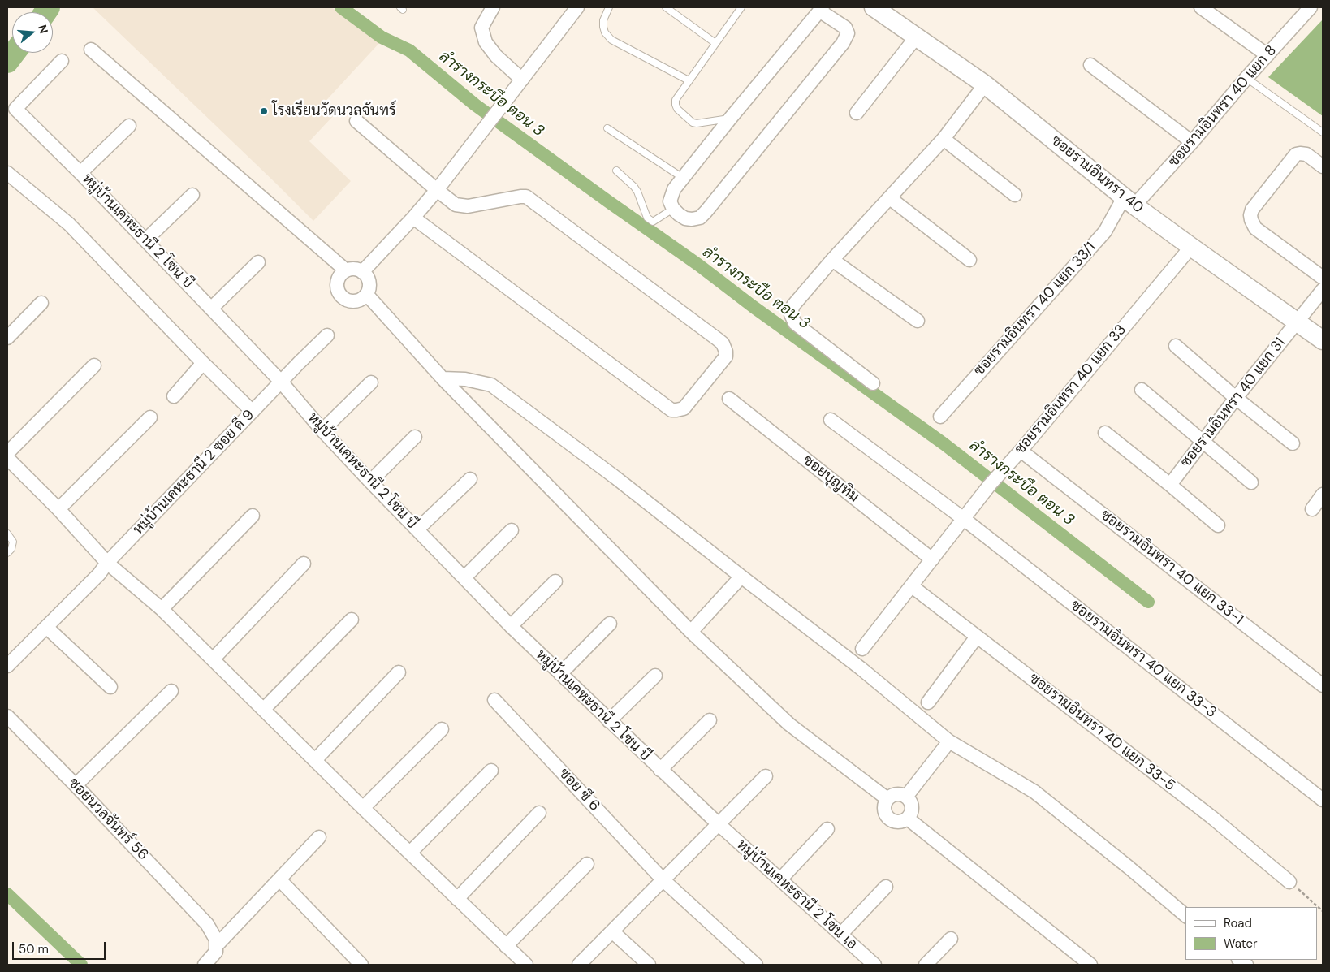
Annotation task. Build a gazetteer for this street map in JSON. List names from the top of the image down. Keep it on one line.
{"streets":{"street":["ซอยรามอินทรา 40 แยก 8","ซอยรามอินทรา 40","หมู่บ้านเคหะธานี 2 โซน บี","ซอยรามอินทรา 40 แยก 33/1","ซอยรามอินทรา 40 แยก 33","ซอยรามอินทรา 40 แยก 31","หมู่บ้านเคหะธานี 2 ซอย ดี 9","ซอยบุญทิม","ซอยรามอินทรา 40 แยก 33-1","ซอยรามอินทรา 40 แยก 33-3","ซอยรามอินทรา 40 แยก 33-5","ซอย ซี 6","ซอยนวลจันทร์ 56","หมู่บ้านเคหะธานี 2 โซน เอ"]},"crossings":[["ซอยรามอินทรา 40 แยก 8","ซอยรามอินทรา 40"],["ซอยรามอินทรา 40 แยก 8","ซอยรามอินทรา 40 แยก 33/1"],["ซอยรามอินทรา 40","ซอยรามอินทรา 40 แยก 33/1"],["ซอยรามอินทรา 40","ซอยรามอินทรา 40 แยก 33"],["ซอยรามอินทรา 40","ซอยรามอินทรา 40 แยก 31"],["หมู่บ้านเคหะธานี 2 โซน บี","หมู่บ้านเคหะธานี 2 ซอย ดี 9"],["หมู่บ้านเคหะธานี 2 โซน บี","หมู่บ้านเคหะธานี 2 โซน เอ"],["ซอยรามอินทรา 40 แยก 33","ซอยบุญทิม"],["ซอยรามอินทรา 40 แยก 33","ซอยรามอินทรา 40 แยก 33-1"],["ซอยรามอินทรา 40 แยก 33","ซอยรามอินทรา 40 แยก 33-3"],["ซอยรามอินทรา 40 แยก 33","ซอยรามอินทรา 40 แยก 33-5"]],"water":["ลำรางกระบือ ตอน 3"],"places":["โรงเรียนวัดนวลจันทร์"],"legend":["Road","Water"],"scale_bar":"50 m","north":"right"}
